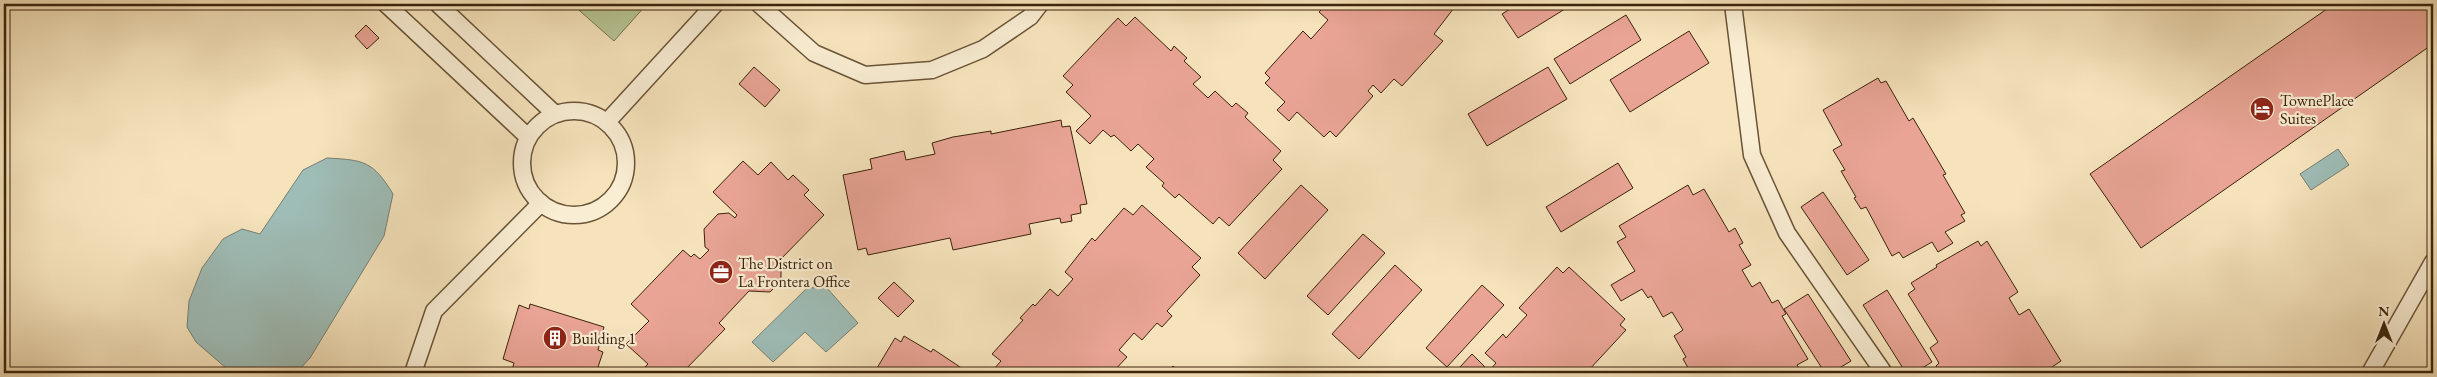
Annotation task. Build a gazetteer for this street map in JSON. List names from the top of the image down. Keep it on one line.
{"places":{"hotel":["TownePlace Suites"],"office":["The District on La Frontera Office"],"building":["Building 1"]},"north":"top"}
